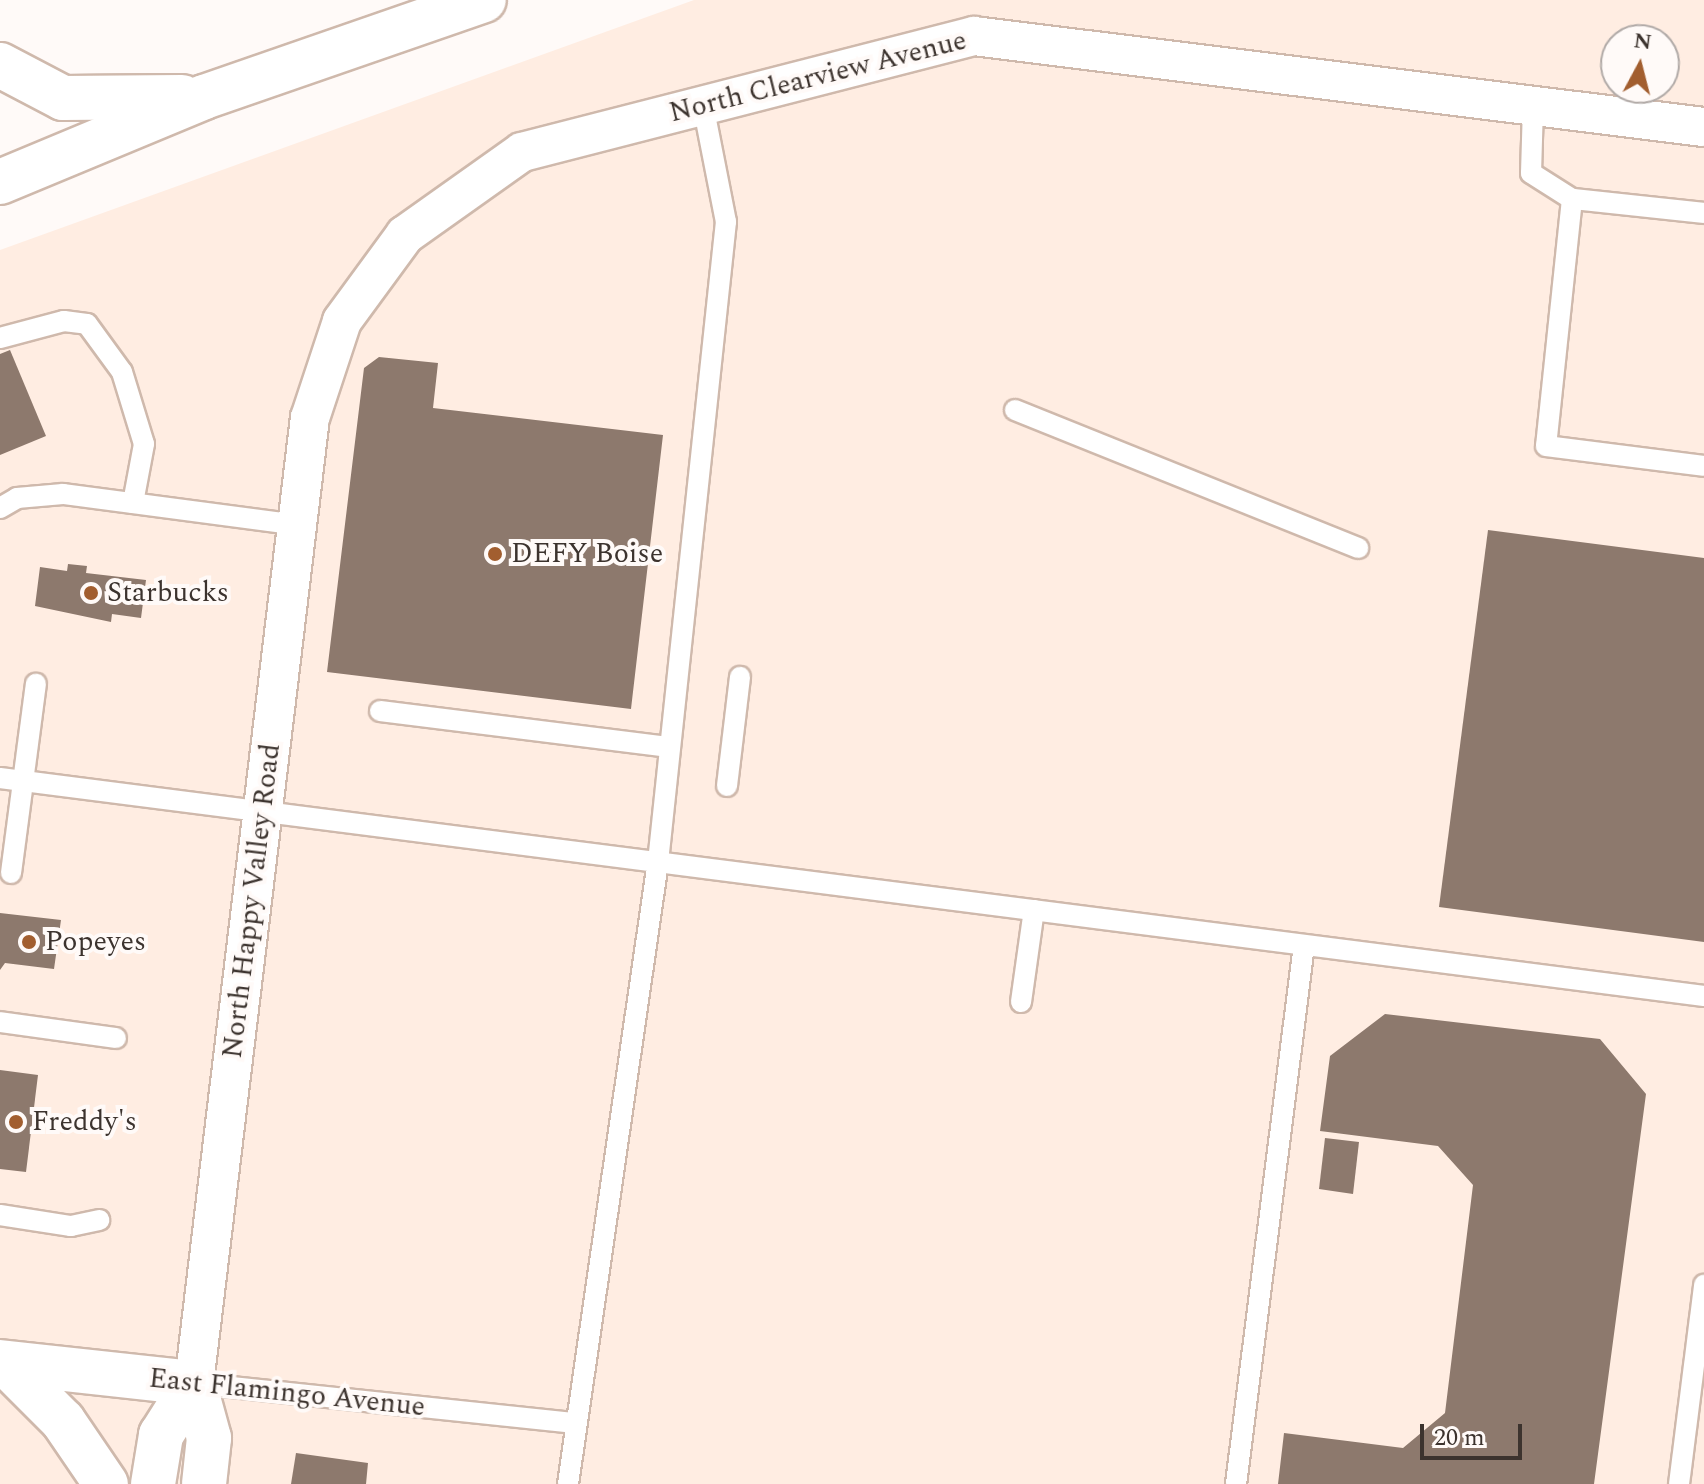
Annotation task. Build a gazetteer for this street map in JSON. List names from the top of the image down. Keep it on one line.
{"streets":{"main road":["North Happy Valley Road","East Flamingo Avenue"],"street":["North Clearview Avenue"]},"crossings":[["North Clearview Avenue","North Happy Valley Road"],["North Happy Valley Road","East Flamingo Avenue"]],"places":["DEFY Boise","Starbucks","Popeyes","Freddy's"],"scale_bar":"20 m","north":"top"}
